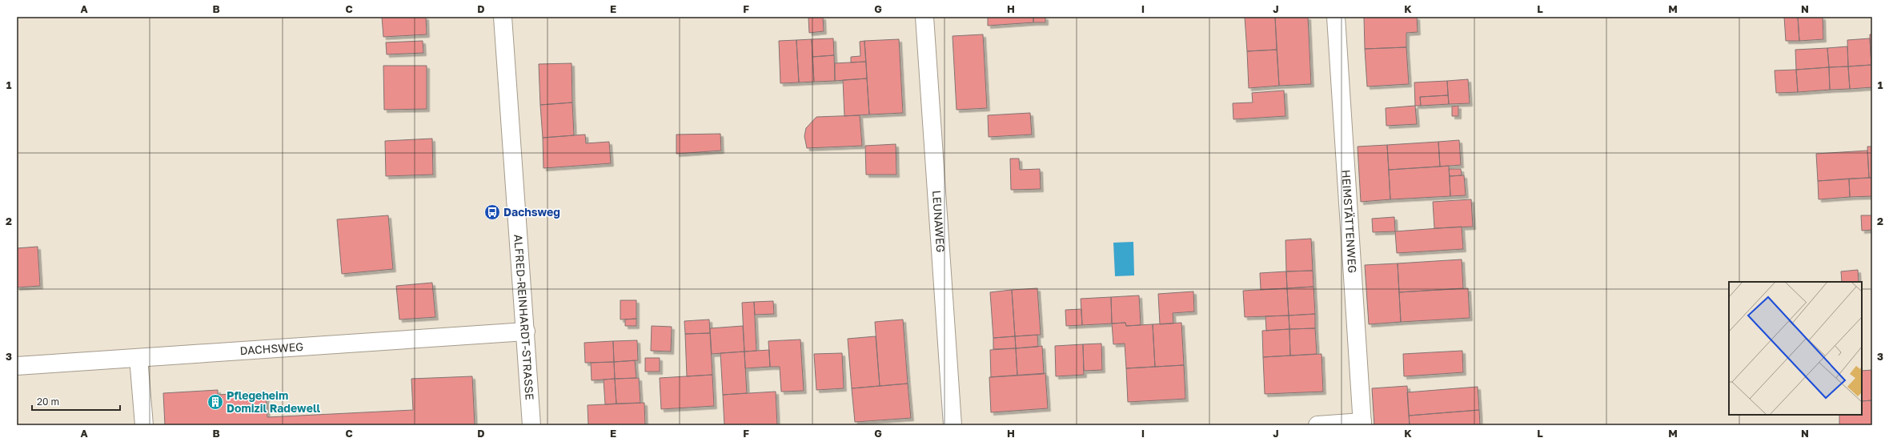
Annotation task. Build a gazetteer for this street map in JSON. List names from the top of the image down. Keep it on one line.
{"streets":{"street":["LEUNAWEG","HEIMSTÄTTENWEG","ALFRED-REINHARDT-STRASSE","DACHSWEG"]},"crossings":[["ALFRED-REINHARDT-STRASSE","DACHSWEG"]],"places":{"bus stop":["Dachsweg"],"building":["Pflegeheim Domizil Radewell"]},"scale_bar":"20 m","grid":{"columns":["A","B","C","D","E","F","G","H","I","J","K","L","M","N"],"rows":["1","2","3"]}}
